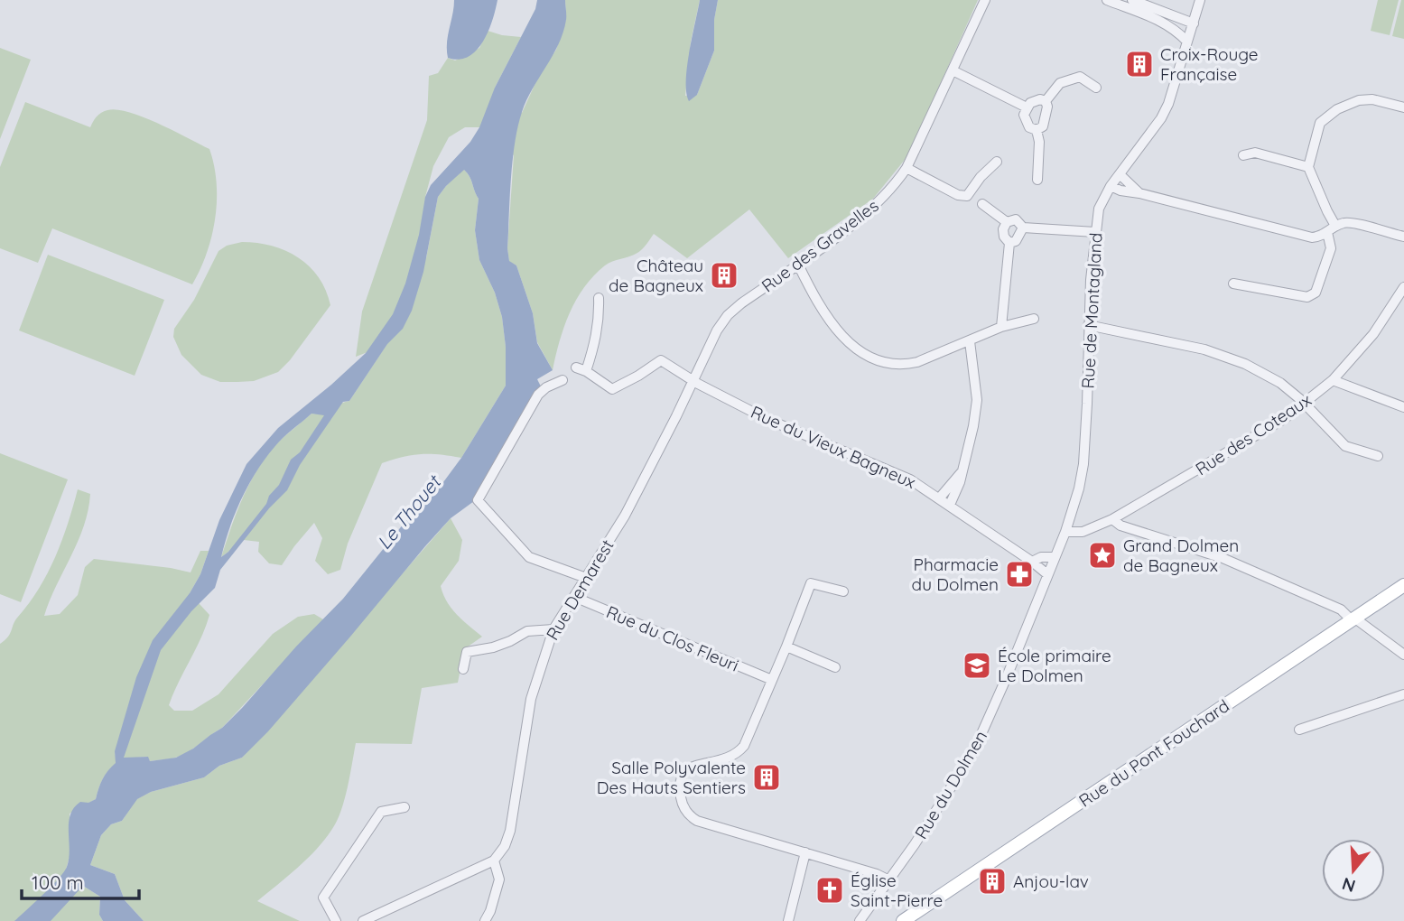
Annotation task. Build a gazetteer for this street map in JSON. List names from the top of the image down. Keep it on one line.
{"streets":{"main road":["Rue du Pont Fouchard"],"street":["Rue des Gravelles","Rue de Montagland","Rue des Coteaux","Rue du Vieux Bagneux","Rue Demarest","Rue du Clos Fleuri","Rue du Dolmen"]},"crossings":[["Rue des Gravelles","Rue du Vieux Bagneux"],["Rue des Gravelles","Rue Demarest"],["Rue de Montagland","Rue des Coteaux"],["Rue de Montagland","Rue du Dolmen"],["Rue des Coteaux","Rue du Dolmen"],["Rue du Vieux Bagneux","Rue Demarest"],["Rue du Vieux Bagneux","Rue du Dolmen"],["Rue Demarest","Rue du Clos Fleuri"]],"water":["Le Thouet"],"places":{"building":["Croix-Rouge Française","Château de Bagneux","Salle Polyvalente Des Hauts Sentiers","Anjou-lav"],"place":["Grand Dolmen de Bagneux"],"pharmacy":["Pharmacie du Dolmen"],"school or university":["École primaire Le Dolmen"],"church":["Église Saint-Pierre"]},"scale_bar":"100 m","north":"bottom"}
